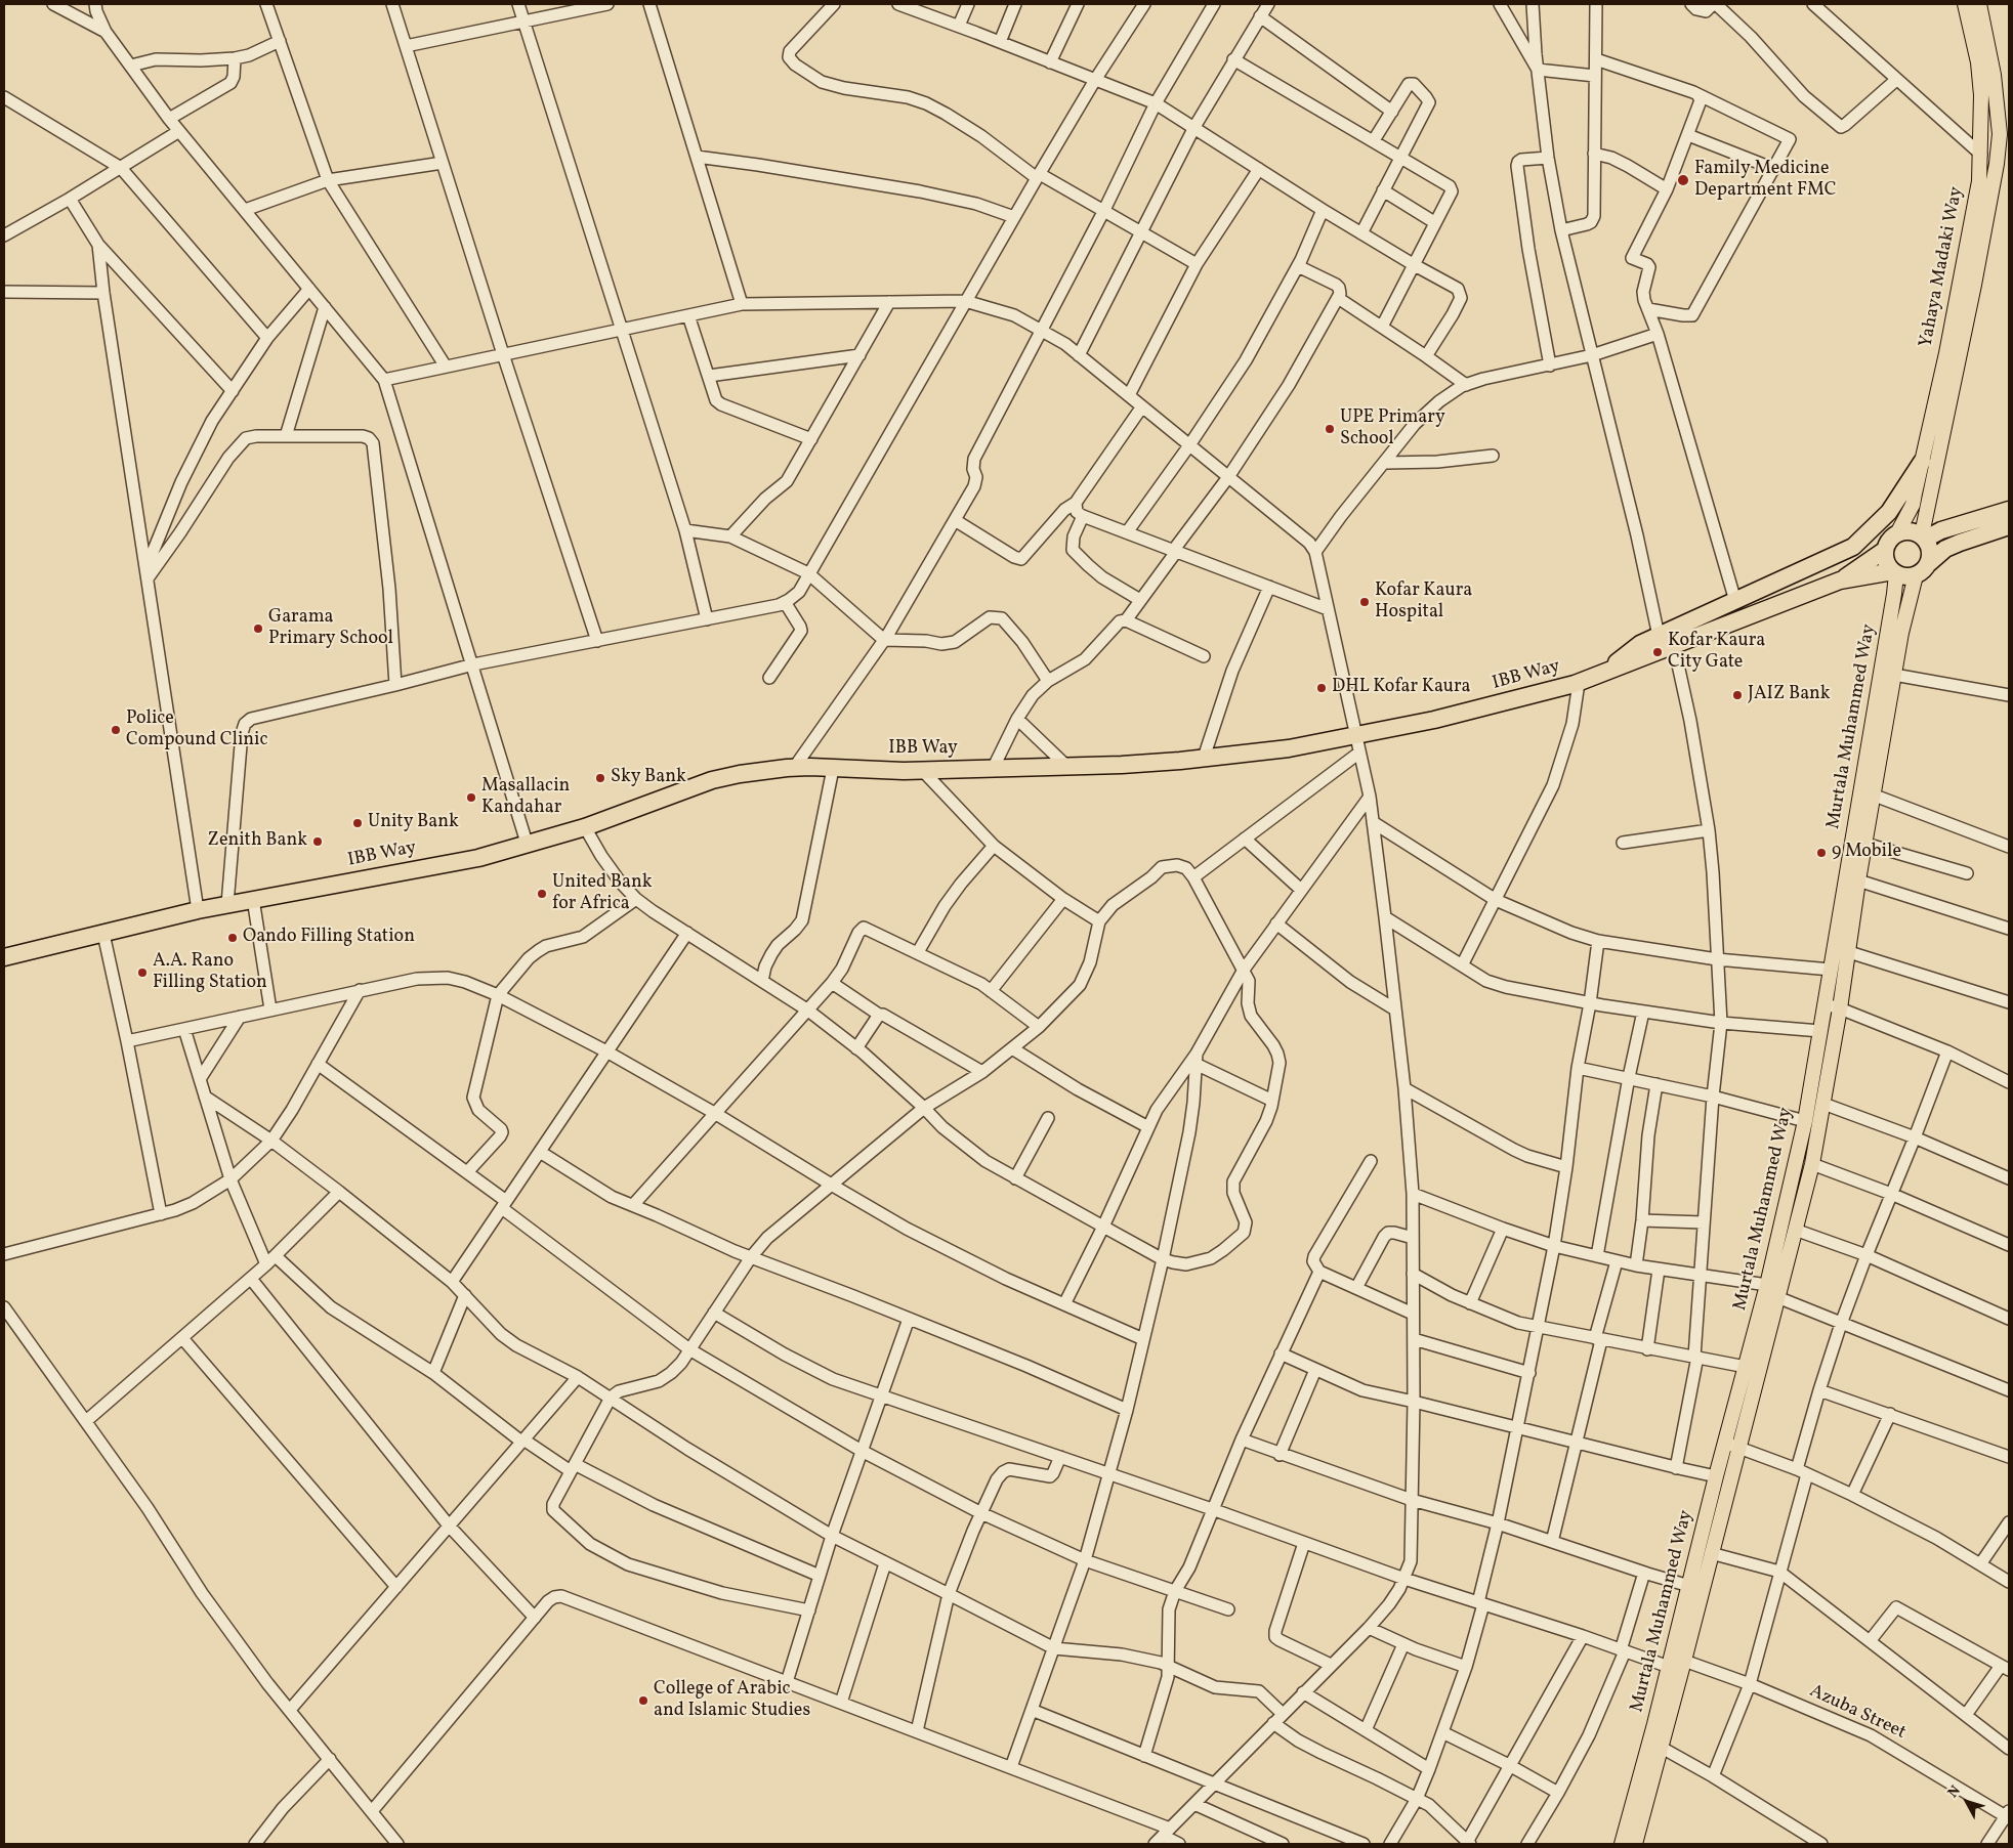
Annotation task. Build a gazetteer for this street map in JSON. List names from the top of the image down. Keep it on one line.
{"streets":{"highway":["IBB Way"],"main road":["Yahaya Madaki Way","Murtala Muhammed Way"],"street":["Azuba Street"]},"crossings":[["Yahaya Madaki Way","IBB Way"],["Yahaya Madaki Way","Murtala Muhammed Way"],["IBB Way","Murtala Muhammed Way"],["Murtala Muhammed Way","Azuba Street"]],"places":["Family Medicine Department FMC","UPE Primary School","Kofar Kaura Hospital","Garama Primary School","Kofar Kaura City Gate","DHL Kofar Kaura","JAIZ Bank","Police Compound Clinic","Sky Bank","Masallacin Kandahar","Unity Bank","Zenith Bank","9 Mobile","United Bank for Africa","Oando Filling Station","A.A. Rano Filling Station","College of Arabic and Islamic Studies"],"north":"top left"}
